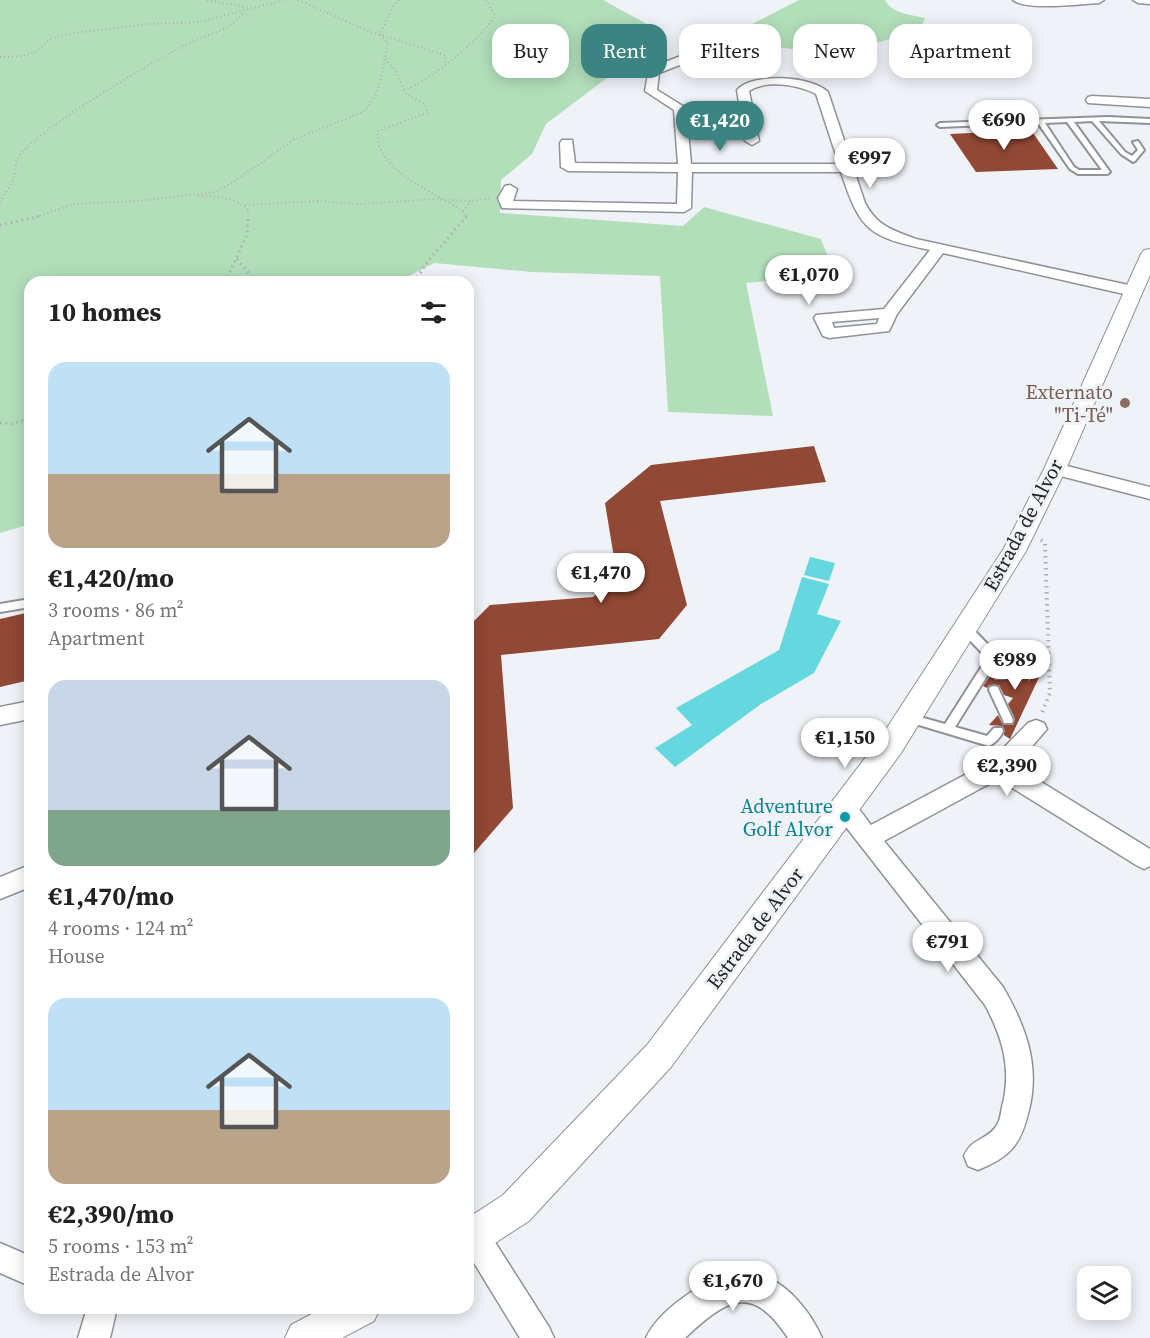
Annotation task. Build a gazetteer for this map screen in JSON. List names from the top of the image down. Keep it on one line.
{"streets":{"street":["Estrada de Alvor"]},"places":["Externato \"Ti-Té\"","Adventure Golf Alvor"],"page":{"chip":["Buy","Rent","Filters","New","Apartment"],"price":["€690","€1,420","€997","€1,070","€1,470","€989","€1,150","€2,390","€791","€1,670"],"heading":"10 homes","list":[{"name":"€1,420/mo","note":"3 rooms · 86 m² · Apartment"},{"name":"€1,470/mo","note":"4 rooms · 124 m² · House"},{"name":"€2,390/mo","note":"5 rooms · 153 m² · Estrada de Alvor"}]}}
